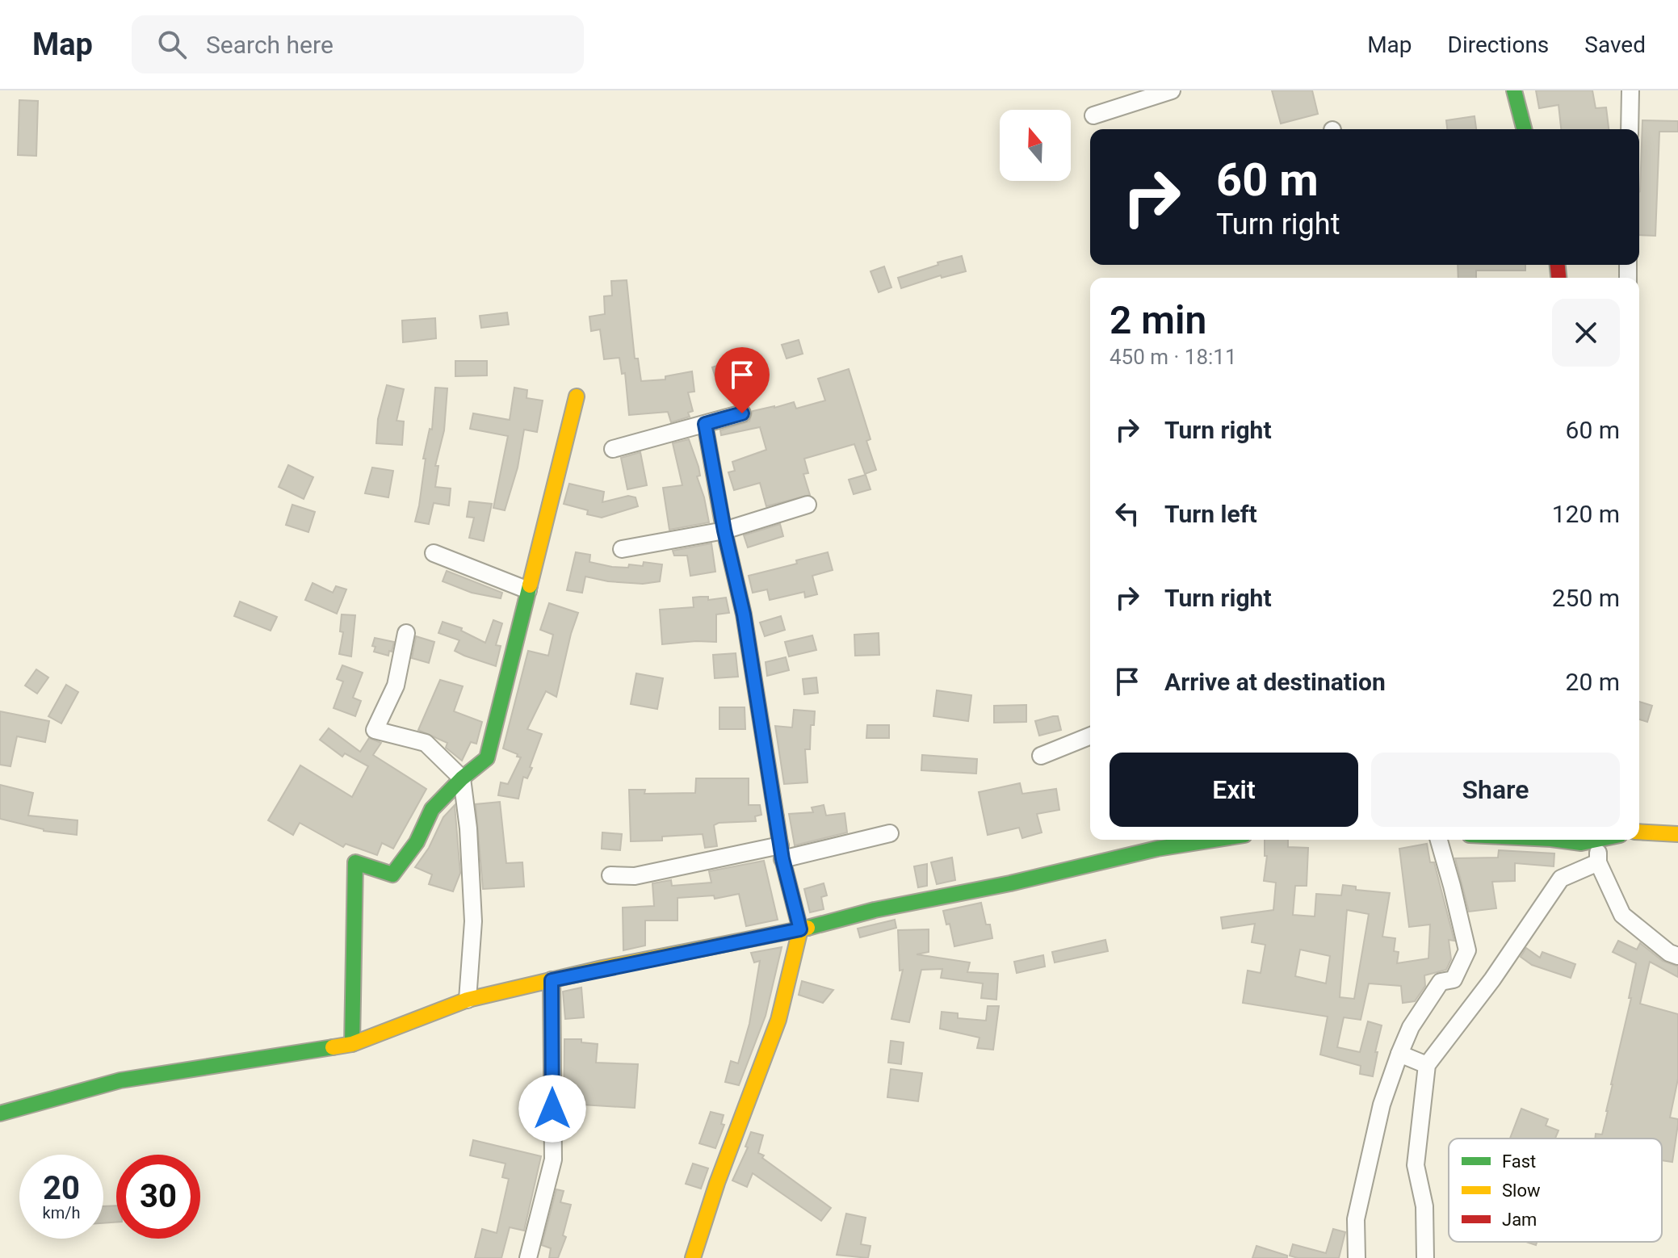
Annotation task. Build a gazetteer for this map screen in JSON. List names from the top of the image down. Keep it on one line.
{"legend":["Fast","Slow","Jam"],"north":"top","page":{"header":"Map","search":"Search here","nav":["Map","Directions","Saved"],"turn":["60 m","Turn right"],"heading":["2 min","450 m · 18:11"],"list":[{"name":"Turn right","value":"60 m"},{"name":"Turn left","value":"120 m"},{"name":"Turn right","value":"250 m"},{"name":"Arrive at destination","value":"20 m"}],"buttons":["Exit","Share"],"speed":"20 km/h","limit":"30"}}
